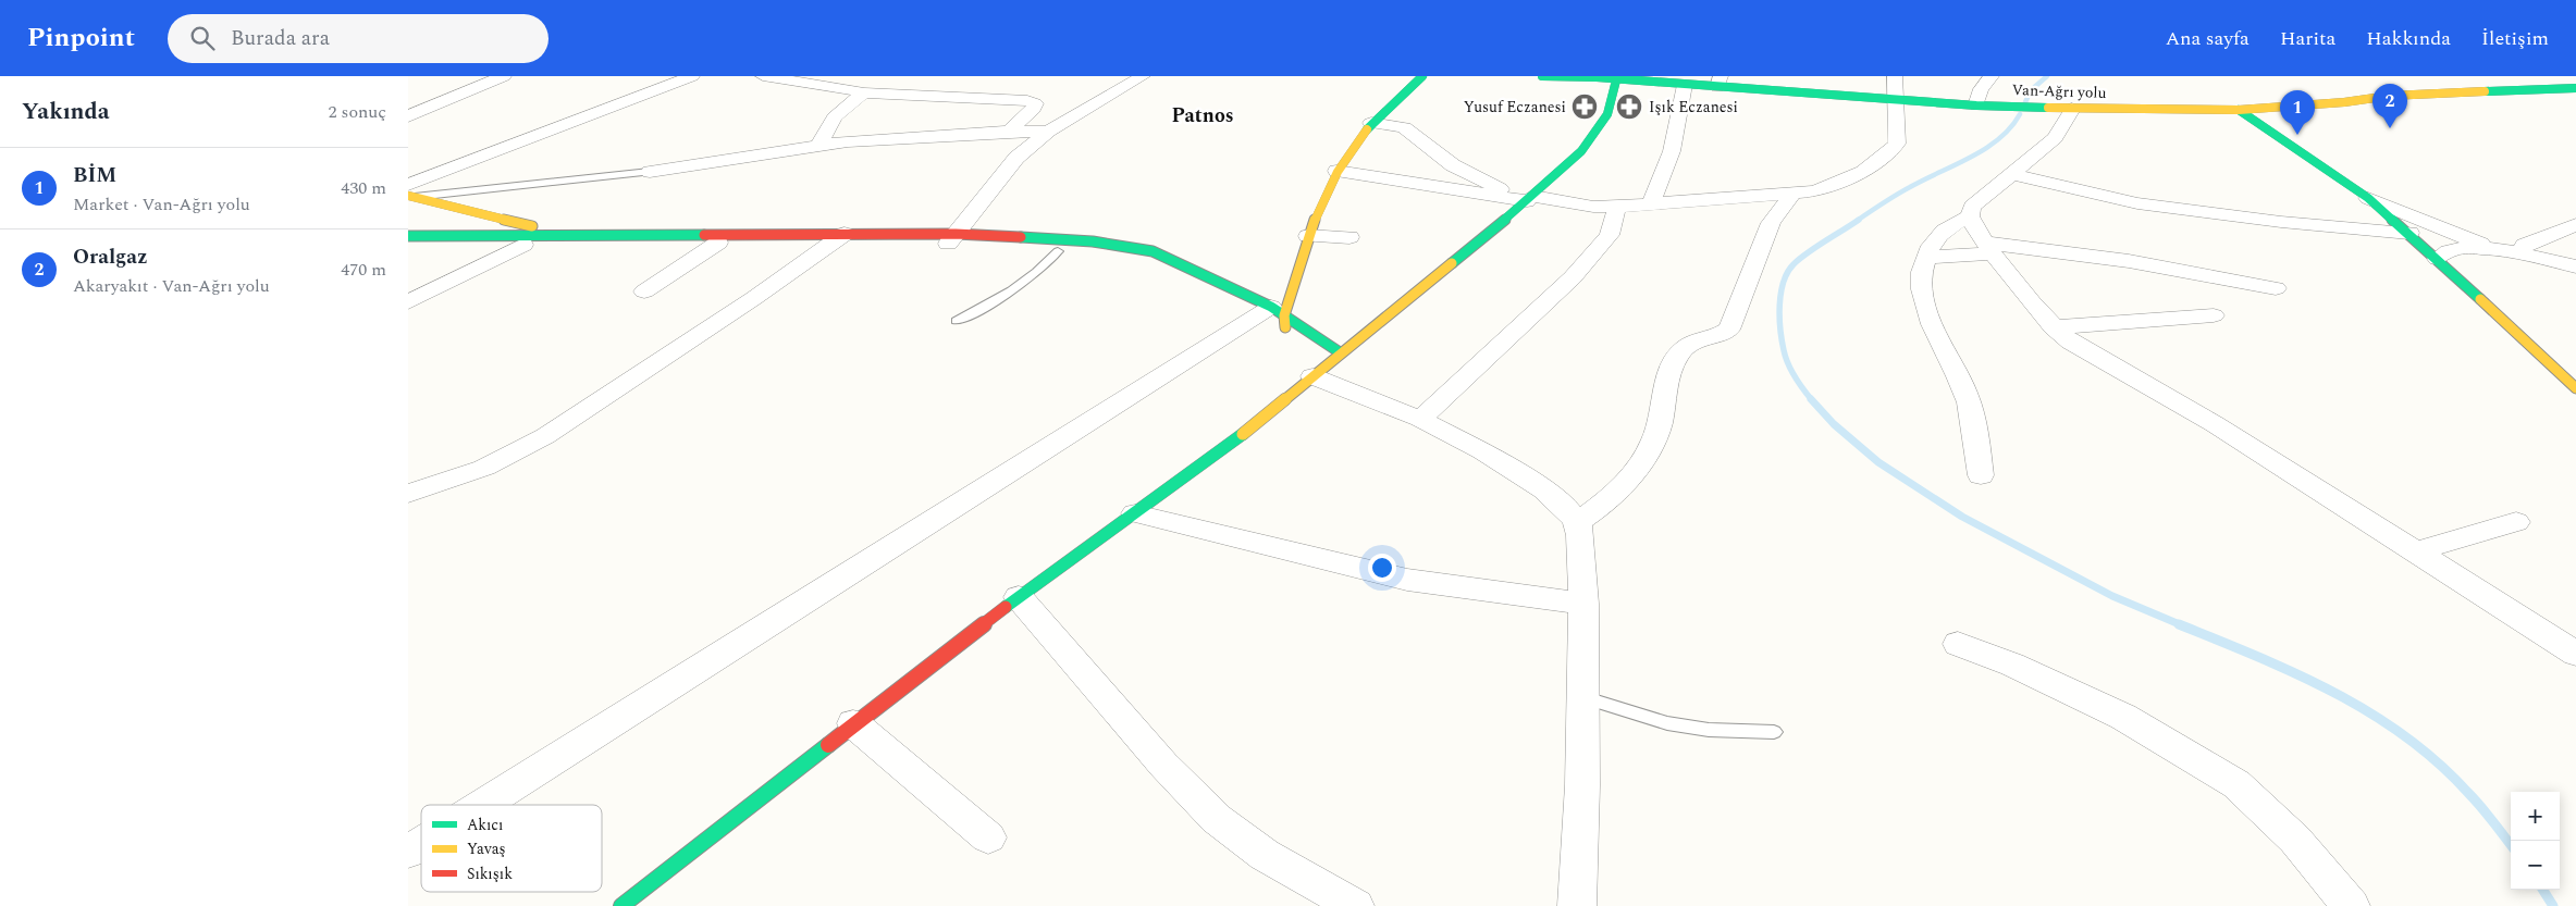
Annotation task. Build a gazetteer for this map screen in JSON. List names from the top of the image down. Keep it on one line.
{"streets":{"street":["Van-Ağrı yolu"]},"districts":["Patnos"],"places":{"pharmacy":["Yusuf Eczanesi","Işık Eczanesi"]},"legend":["Akıcı","Yavaş","Sıkışık"],"page":{"header":"Pinpoint","search":"Burada ara","nav":["Ana sayfa","Harita","Hakkında","İletişim"],"heading":["Yakında","2 sonuç"],"pins":["2","1"],"list":[{"mark":"1","name":"BİM","note":"Market · Van-Ağrı yolu","value":"430 m"},{"mark":"2","name":"Oralgaz","note":"Akaryakıt · Van-Ağrı yolu","value":"470 m"}],"map_buttons":["+","−"]}}
